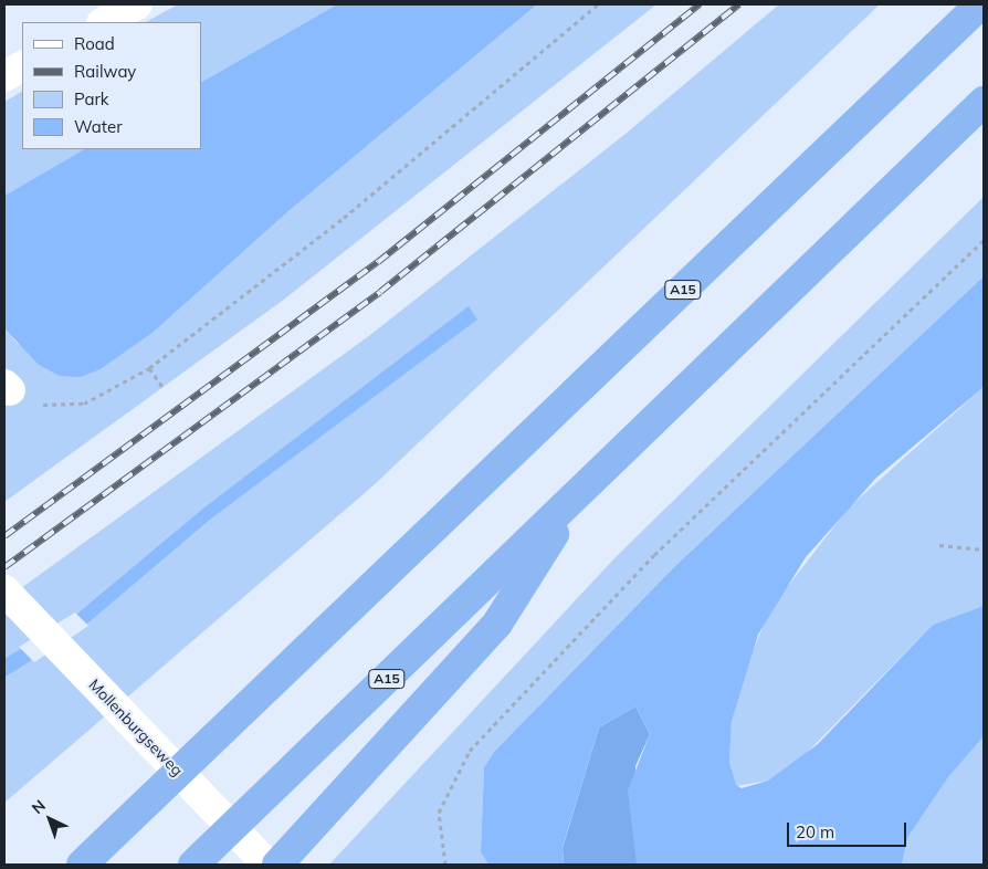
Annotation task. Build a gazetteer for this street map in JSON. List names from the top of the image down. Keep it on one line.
{"streets":{"highway":["A15"],"street":["Mollenburgseweg"]},"legend":["Road","Railway","Park","Water"],"scale_bar":"20 m","north":"top left"}
